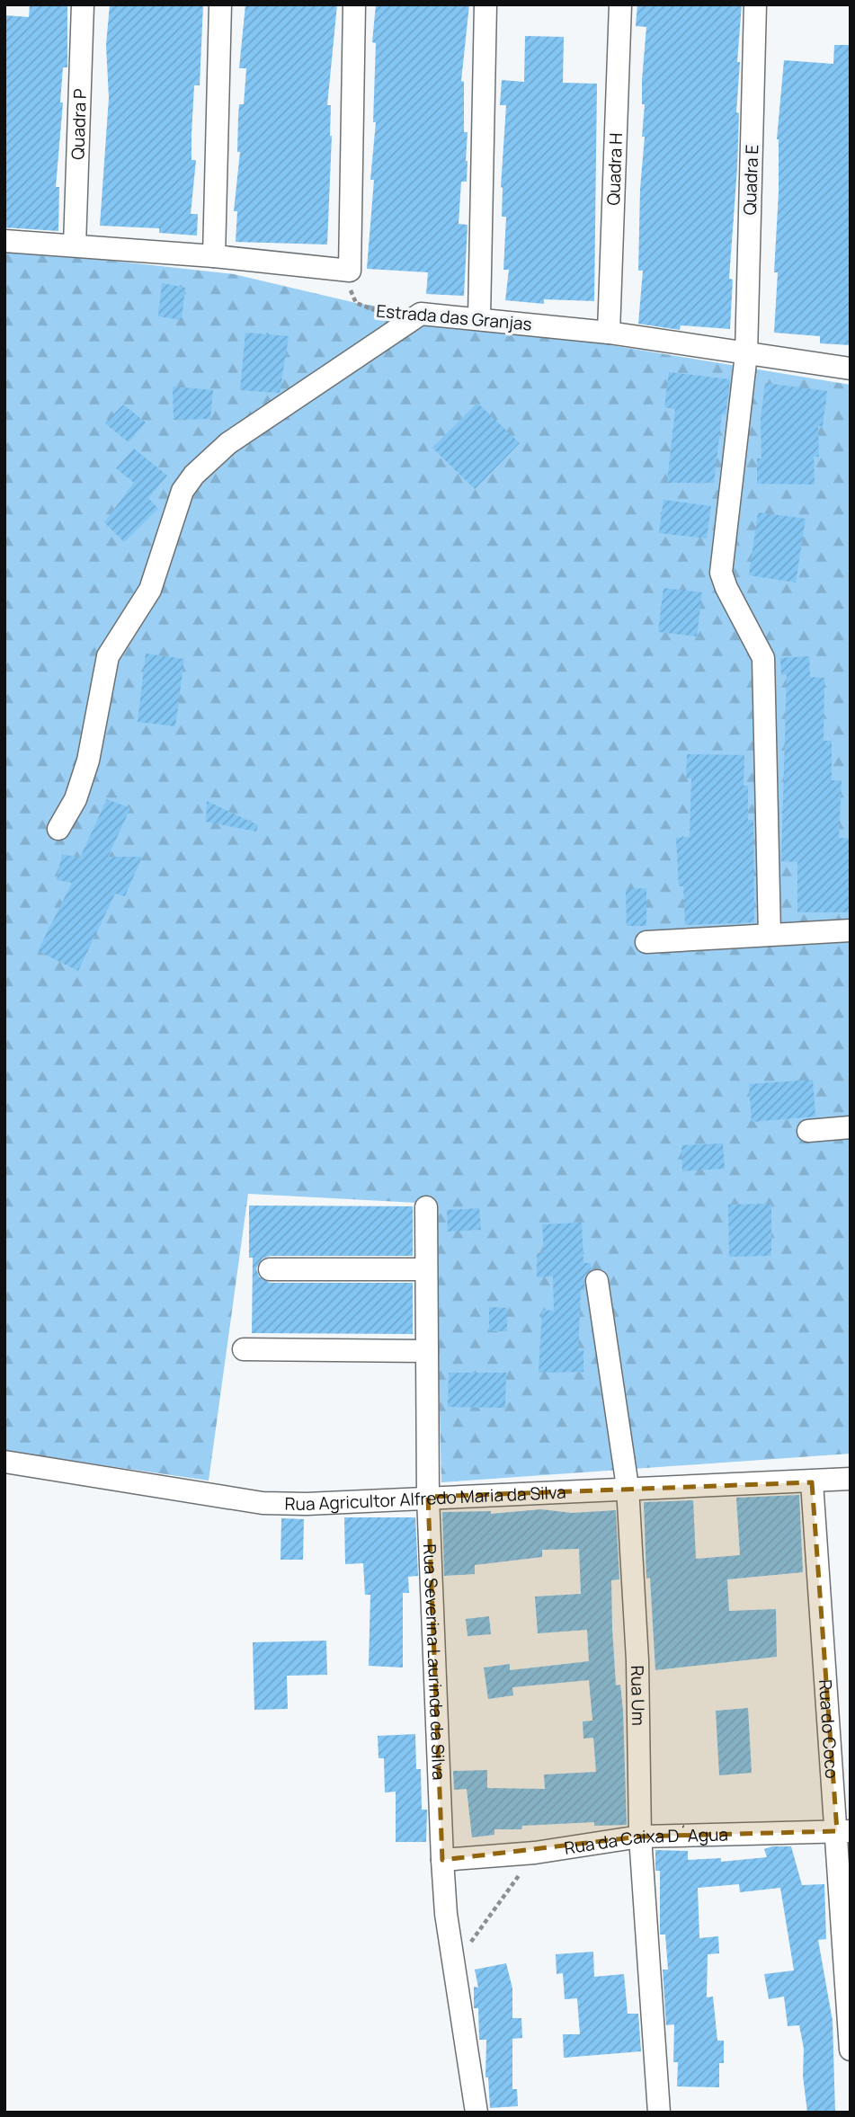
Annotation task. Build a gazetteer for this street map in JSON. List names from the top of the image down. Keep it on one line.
{"streets":{"street":["Quadra P","Quadra H","Quadra E","Estrada das Granjas","Rua Agricultor Alfredo Maria da Silva","Rua Severina Laurinda da Silva","Rua Um","Rua do Coco","Rua da Caixa D´Agua"]},"crossings":[["Quadra H","Estrada das Granjas"],["Quadra E","Estrada das Granjas"],["Rua Agricultor Alfredo Maria da Silva","Rua Severina Laurinda da Silva"],["Rua Agricultor Alfredo Maria da Silva","Rua Um"],["Rua Agricultor Alfredo Maria da Silva","Rua do Coco"],["Rua Severina Laurinda da Silva","Rua da Caixa D´Agua"],["Rua Um","Rua da Caixa D´Agua"],["Rua do Coco","Rua da Caixa D´Agua"]]}
